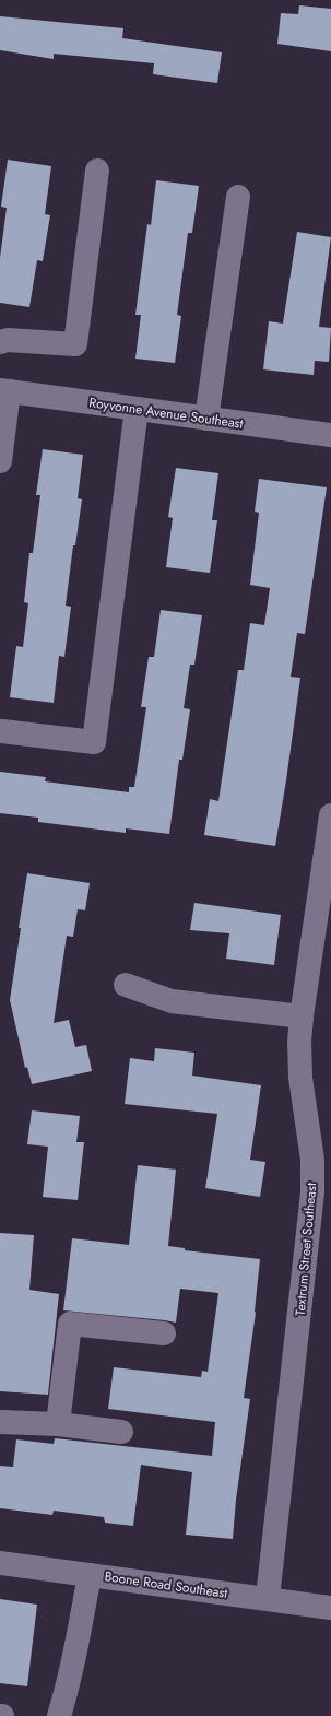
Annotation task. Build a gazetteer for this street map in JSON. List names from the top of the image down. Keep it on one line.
{"streets":{"street":["Royvonne Avenue Southeast","Textrum Street Southeast","Boone Road Southeast"]},"crossings":[["Textrum Street Southeast","Boone Road Southeast"]]}
